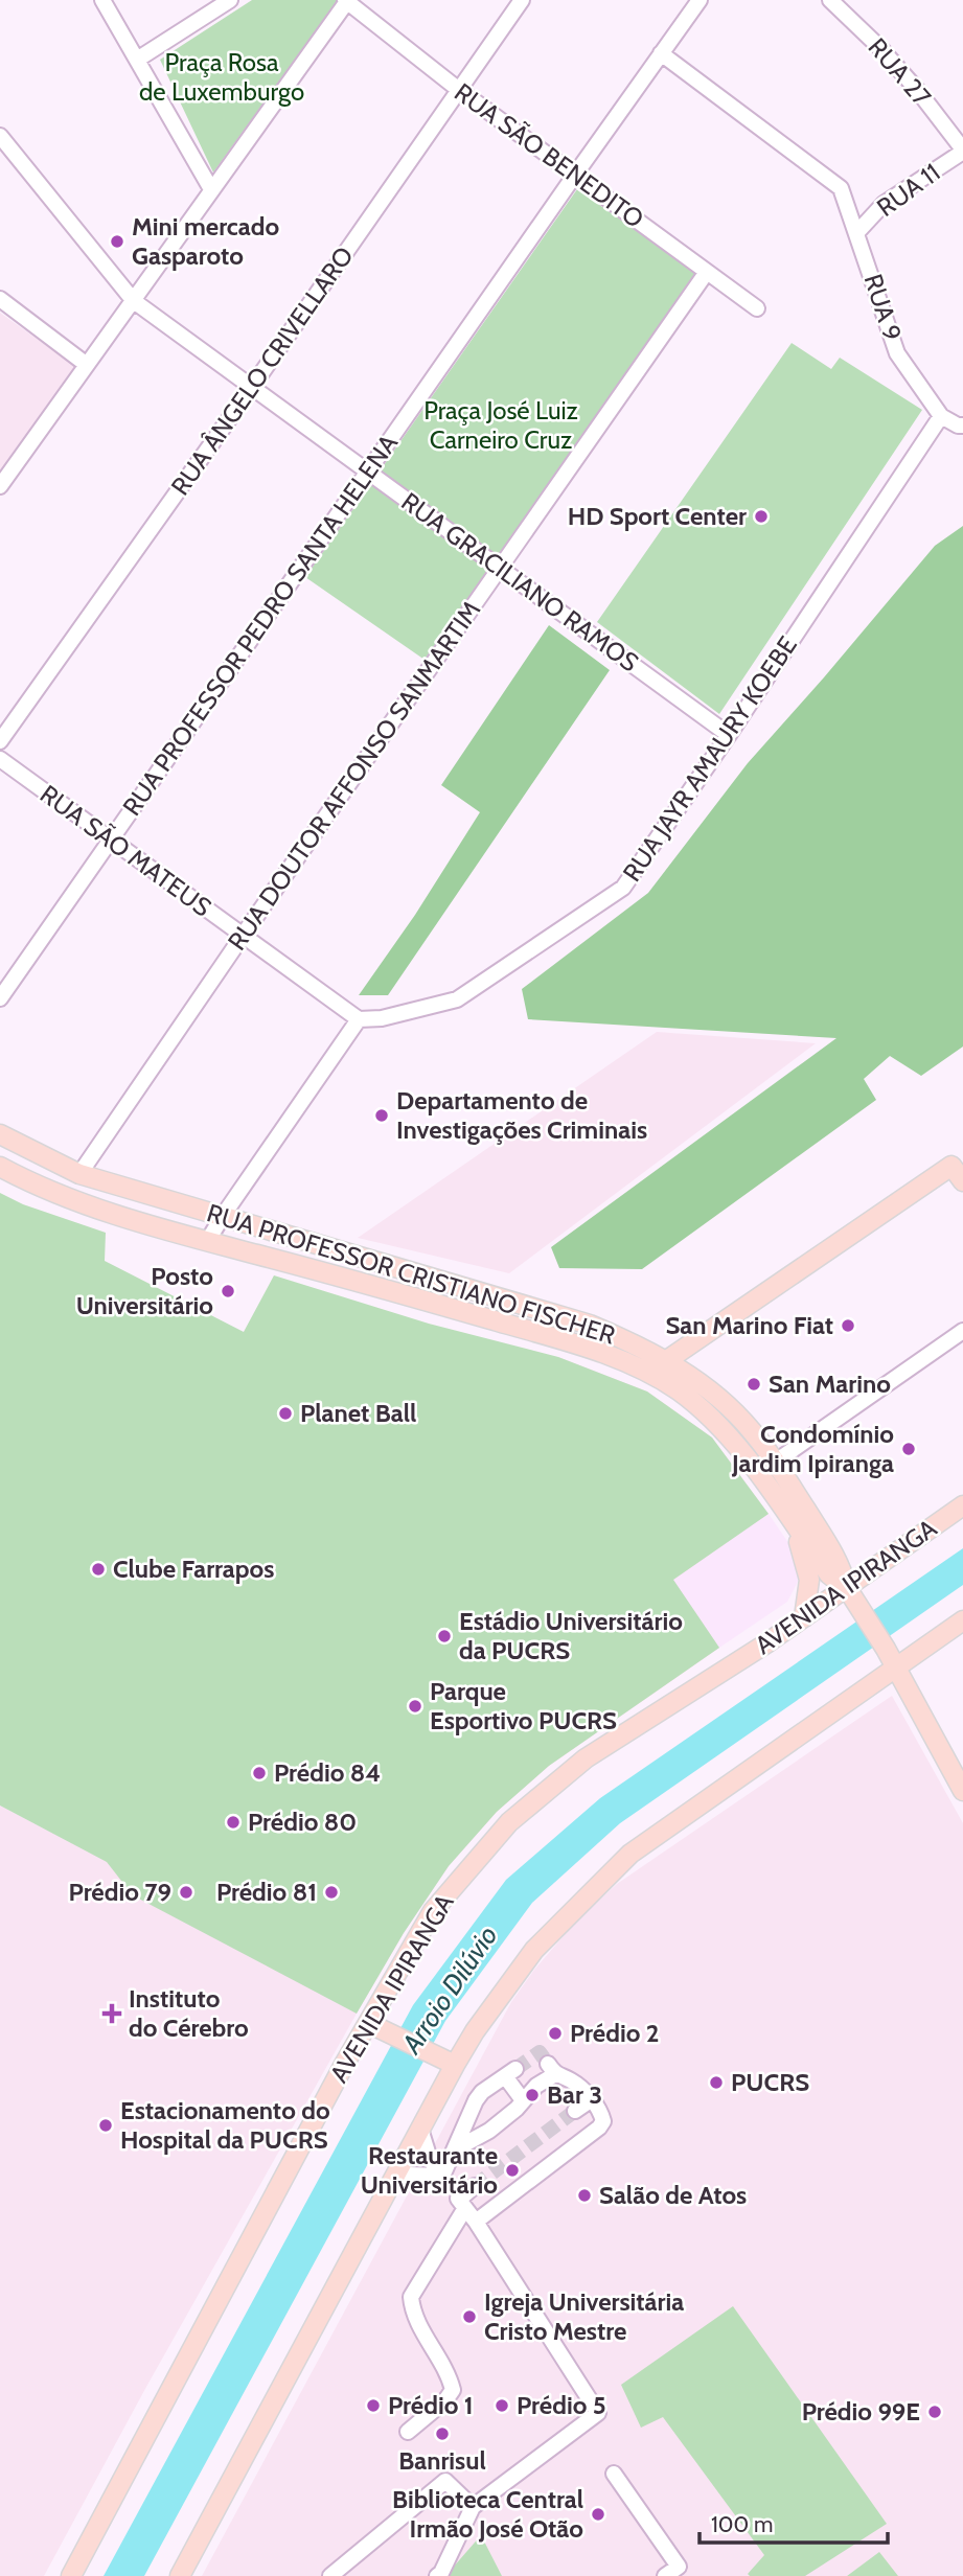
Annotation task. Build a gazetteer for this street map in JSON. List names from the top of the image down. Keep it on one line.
{"streets":{"main road":["RUA PROFESSOR CRISTIANO FISCHER","AVENIDA IPIRANGA"],"street":["RUA 27","RUA SÃO BENEDITO","RUA 11","RUA 9","RUA ÂNGELO CRIVELLARO","RUA GRACILIANO RAMOS","RUA PROFESSOR PEDRO SANTA HELENA","RUA JAYR AMAURY KOEBE","RUA DOUTOR AFFONSO SANMARTIM","RUA SÃO MATEUS"]},"crossings":[["RUA 27","RUA 11"],["RUA SÃO BENEDITO","RUA ÂNGELO CRIVELLARO"],["RUA SÃO BENEDITO","RUA PROFESSOR PEDRO SANTA HELENA"],["RUA SÃO BENEDITO","RUA DOUTOR AFFONSO SANMARTIM"],["RUA 11","RUA 9"],["RUA 9","RUA PROFESSOR PEDRO SANTA HELENA"],["RUA 9","RUA JAYR AMAURY KOEBE"],["RUA ÂNGELO CRIVELLARO","RUA GRACILIANO RAMOS"],["RUA GRACILIANO RAMOS","RUA PROFESSOR PEDRO SANTA HELENA"],["RUA GRACILIANO RAMOS","RUA JAYR AMAURY KOEBE"],["RUA GRACILIANO RAMOS","RUA DOUTOR AFFONSO SANMARTIM"],["RUA PROFESSOR PEDRO SANTA HELENA","RUA SÃO MATEUS"],["RUA JAYR AMAURY KOEBE","RUA SÃO MATEUS"],["RUA DOUTOR AFFONSO SANMARTIM","RUA SÃO MATEUS"],["RUA DOUTOR AFFONSO SANMARTIM","RUA PROFESSOR CRISTIANO FISCHER"],["RUA PROFESSOR CRISTIANO FISCHER","AVENIDA IPIRANGA"]],"water":["Arroio Dilúvio"],"parks":["Praça Rosa de Luxemburgo","Praça José Luiz Carneiro Cruz"],"places":{"other":["Mini mercado Gasparoto","HD Sport Center","Departamento de Investigações Criminais","Posto Universitário","San Marino Fiat","San Marino","Planet Ball","Condomínio Jardim Ipiranga","Clube Farrapos","Estádio Universitário da PUCRS","Parque Esportivo PUCRS","Prédio 84","Prédio 80","Prédio 79","Prédio 81","Prédio 2","PUCRS","Bar 3","Estacionamento do Hospital da PUCRS","Restaurante Universitário","Salão de Atos","Igreja Universitária Cristo Mestre","Prédio 1","Prédio 5","Prédio 99E","Banrisul","Biblioteca Central Irmão José Otão"],"health":["Instituto do Cérebro"]},"scale_bar":"100 m"}
